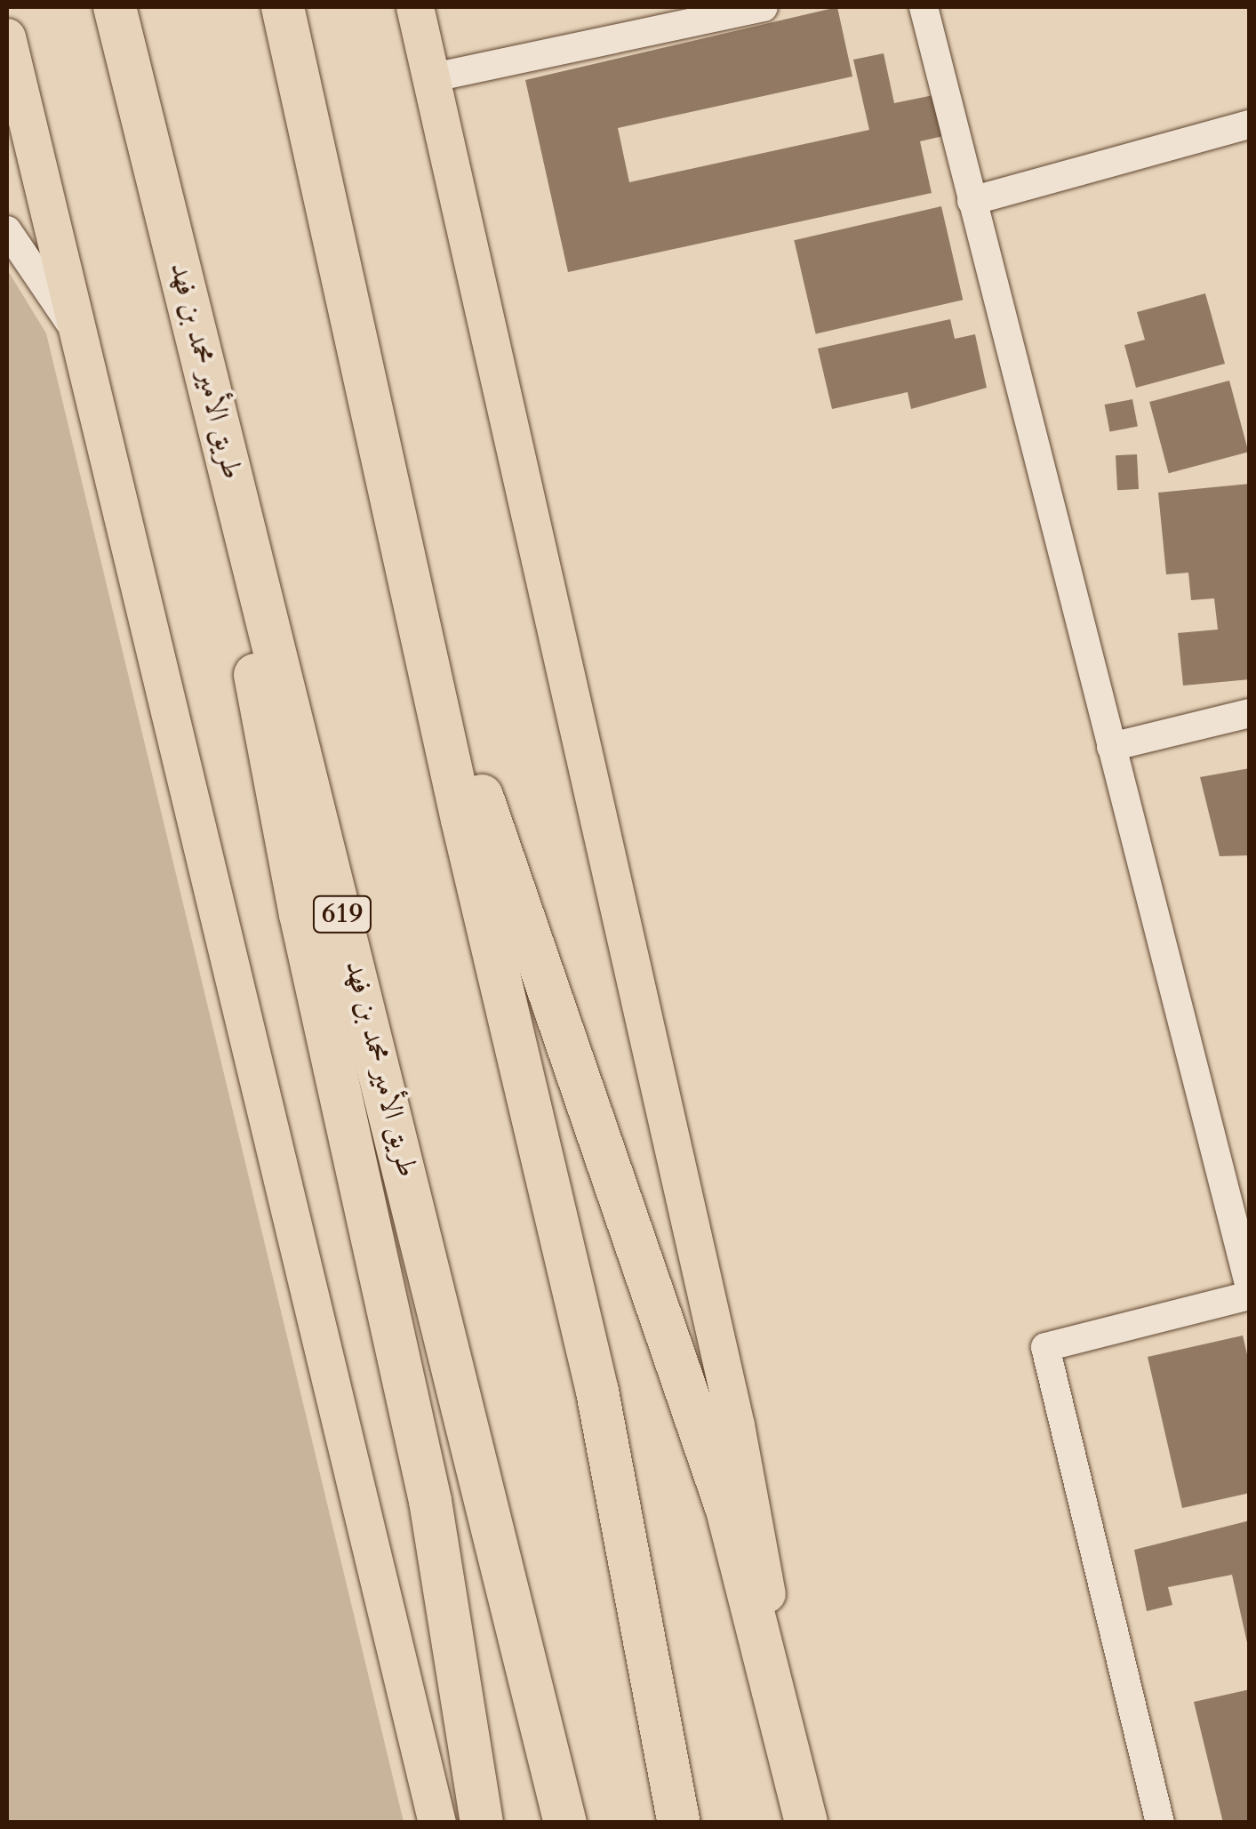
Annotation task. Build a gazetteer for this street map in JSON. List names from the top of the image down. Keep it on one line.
{"streets":{"highway":["طريق الأمير محمد بن فهد","619"]}}
